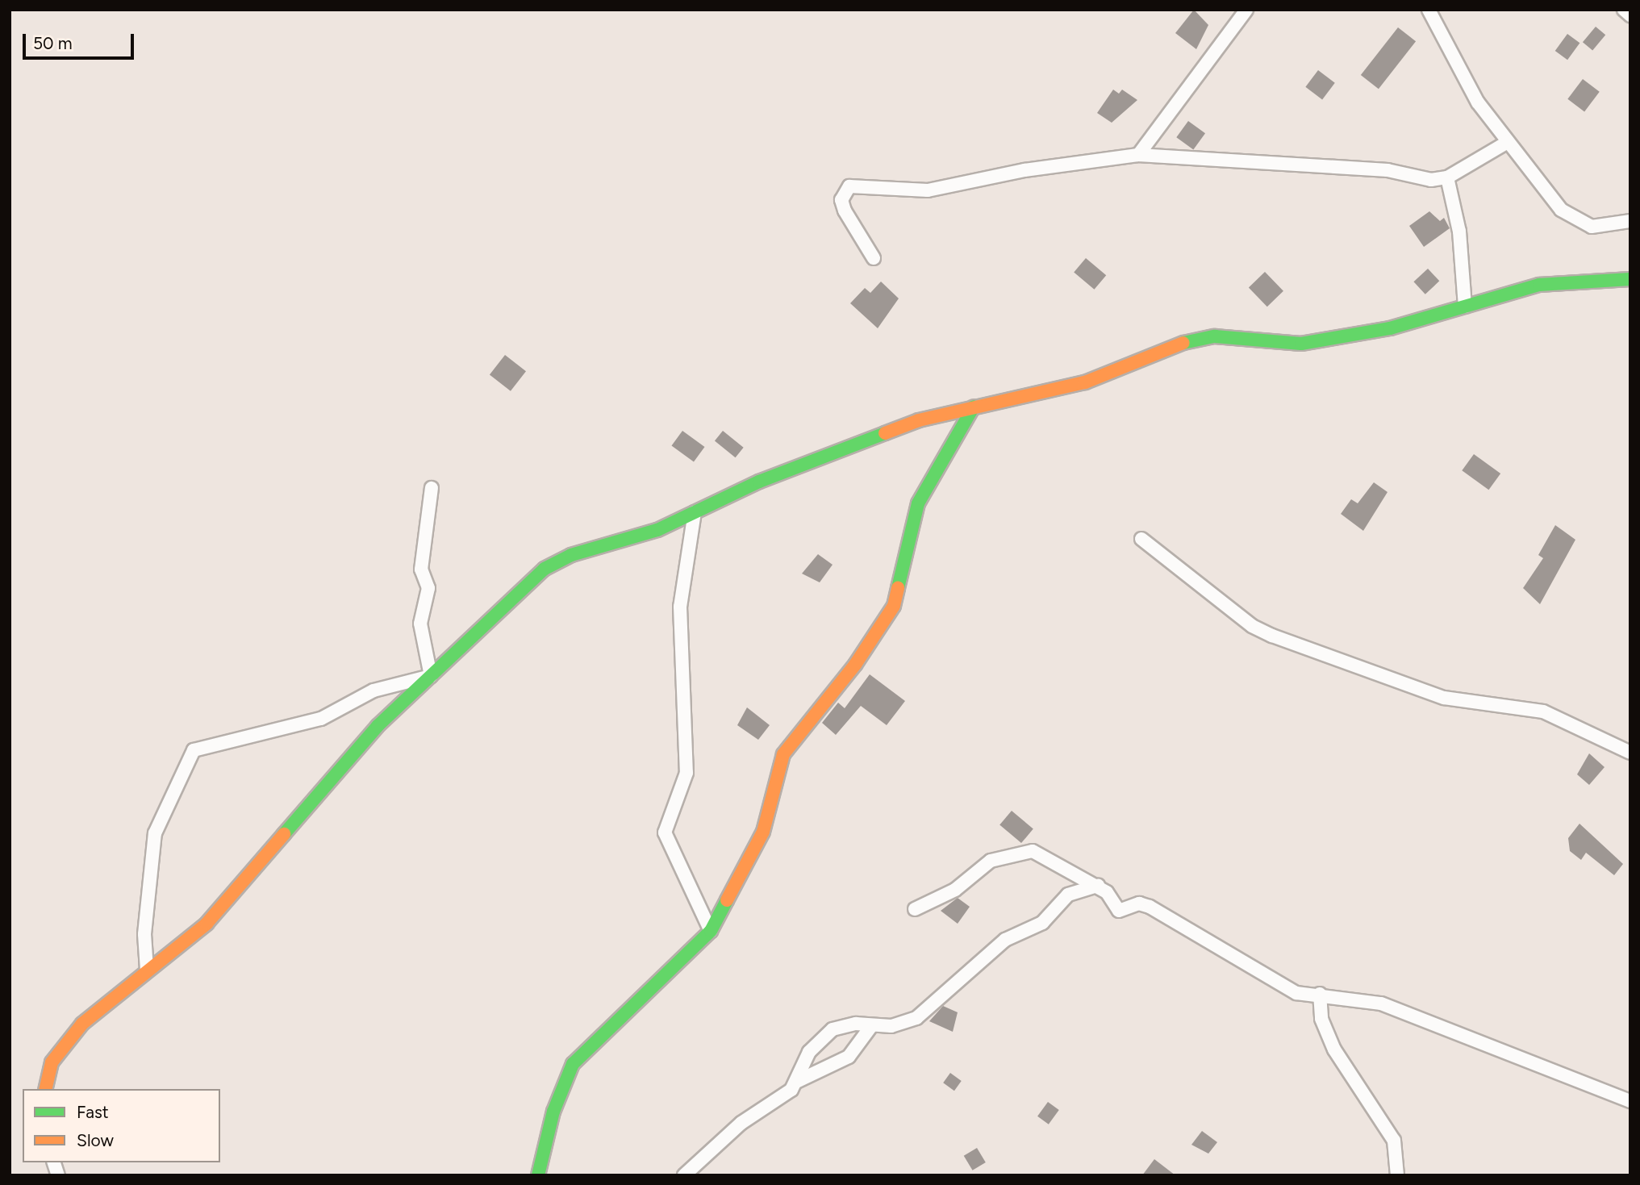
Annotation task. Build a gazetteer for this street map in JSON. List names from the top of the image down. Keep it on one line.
{"legend":["Fast","Slow"],"scale_bar":"50 m"}
